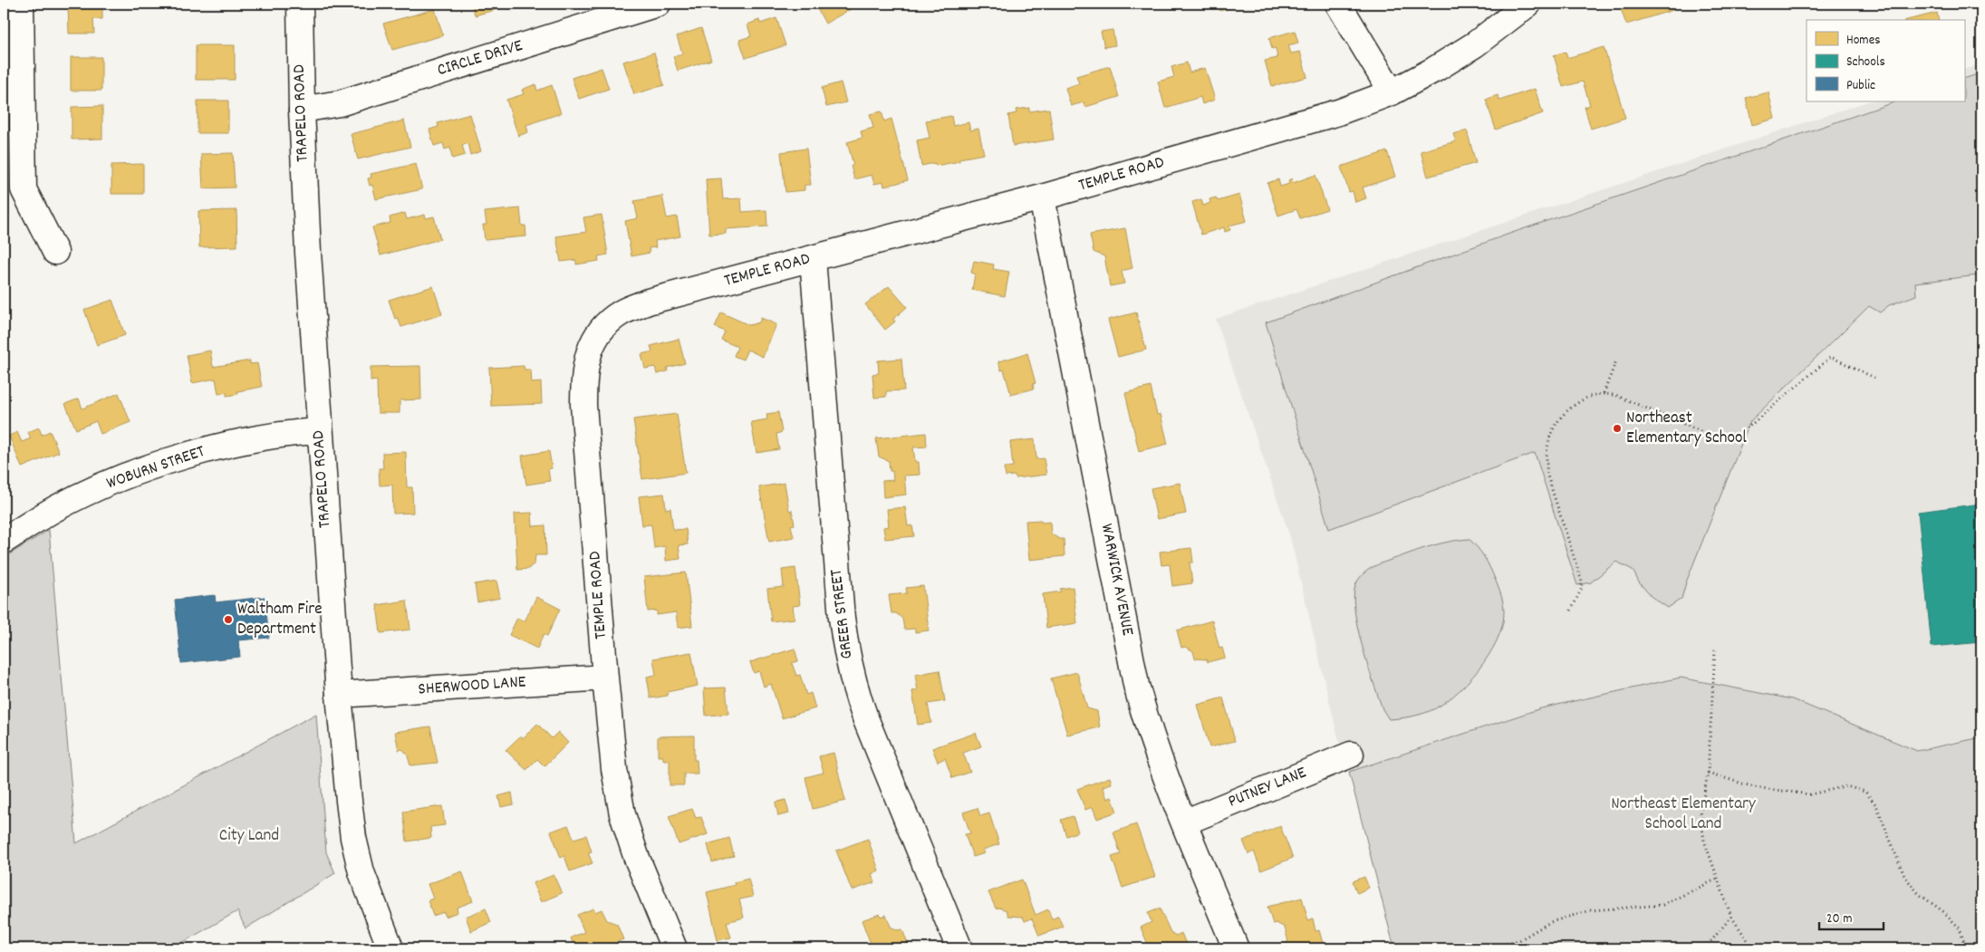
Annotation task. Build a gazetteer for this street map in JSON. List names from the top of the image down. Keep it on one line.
{"streets":{"street":["CIRCLE DRIVE","TRAPELO ROAD","TEMPLE ROAD","WOBURN STREET","WARWICK AVENUE","GREER STREET","SHERWOOD LANE","PUTNEY LANE"]},"crossings":[["CIRCLE DRIVE","TRAPELO ROAD"],["TRAPELO ROAD","WOBURN STREET"],["TRAPELO ROAD","SHERWOOD LANE"],["TEMPLE ROAD","WARWICK AVENUE"],["TEMPLE ROAD","GREER STREET"],["TEMPLE ROAD","SHERWOOD LANE"],["WARWICK AVENUE","PUTNEY LANE"]],"parks":["Northeast Elementary School Land","City Land"],"places":["Northeast Elementary School","Waltham Fire Department"],"legend":["Homes","Schools","Public"],"scale_bar":"20 m"}
